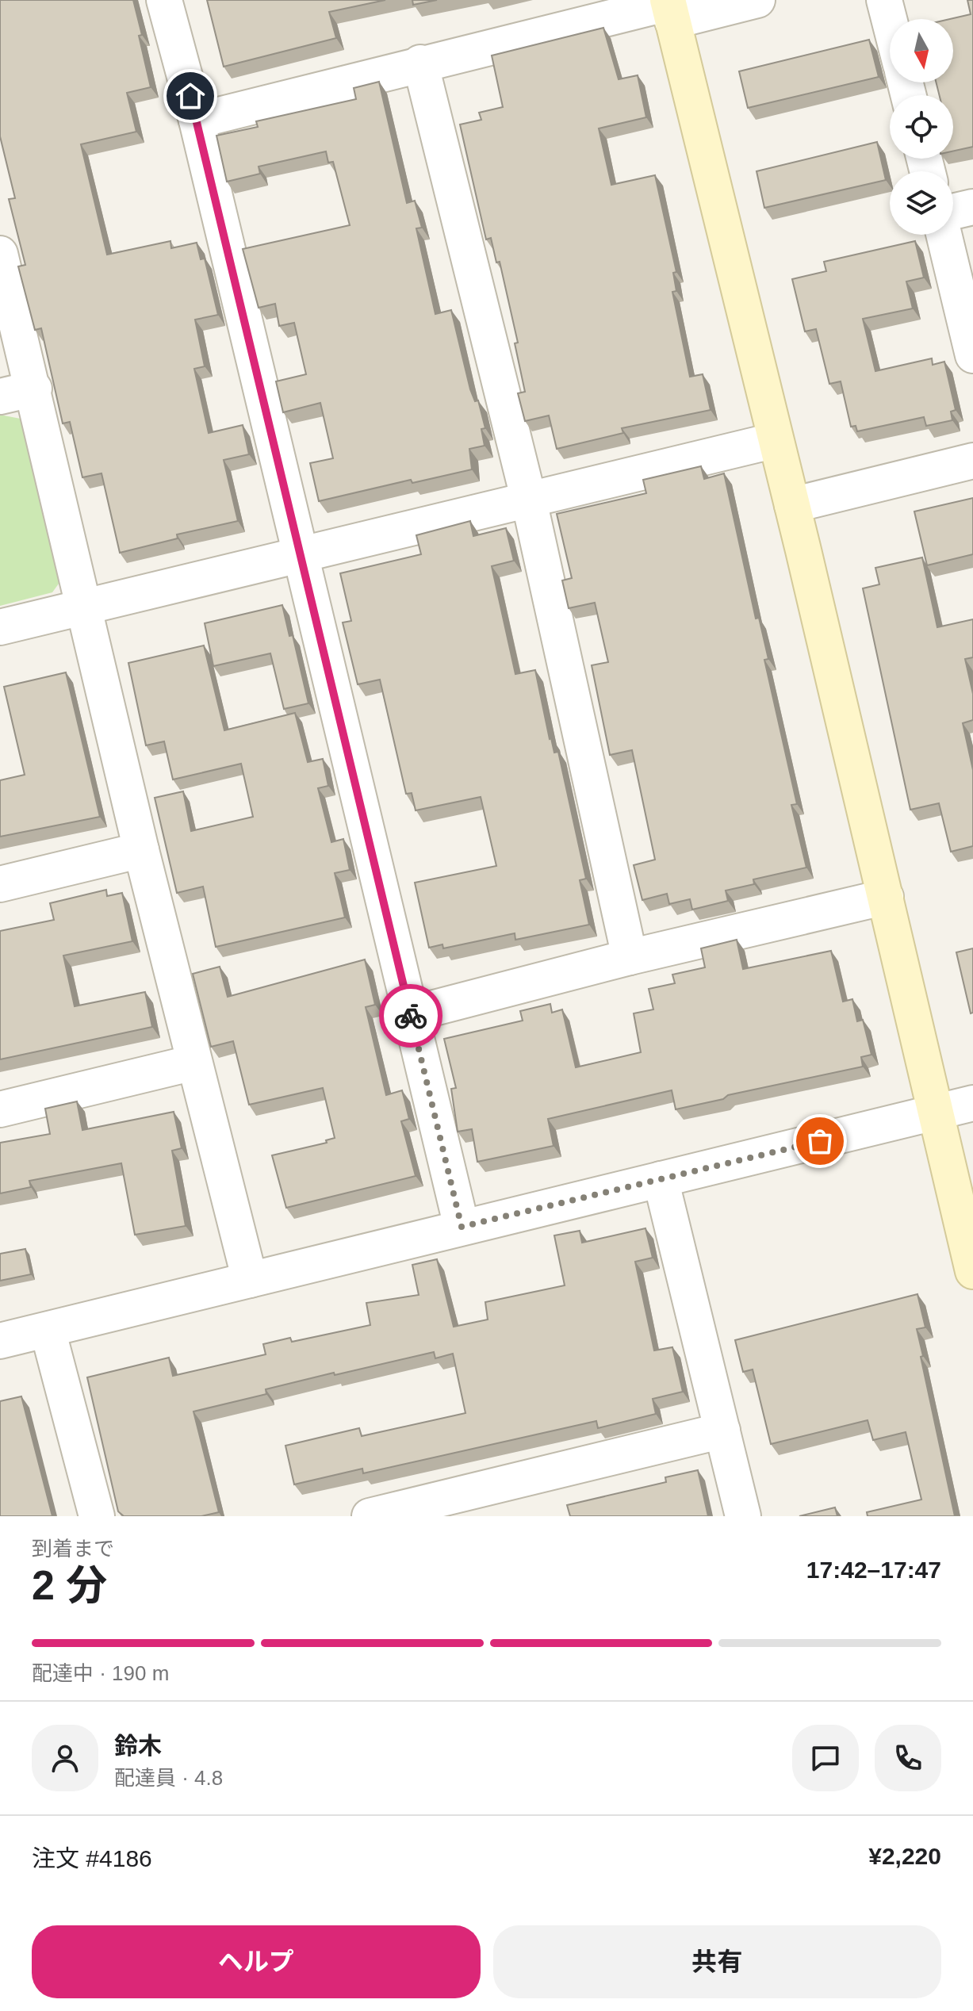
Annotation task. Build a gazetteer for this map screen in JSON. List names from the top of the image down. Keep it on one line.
{"north":"bottom","page":{"heading":["2 分","到着まで","17:42–17:47"],"panel":["鈴木","配達員 · 4.8","注文 #4186","¥2,220"],"bar":"配達中 · 190 m","buttons":["ヘルプ","共有"]}}
